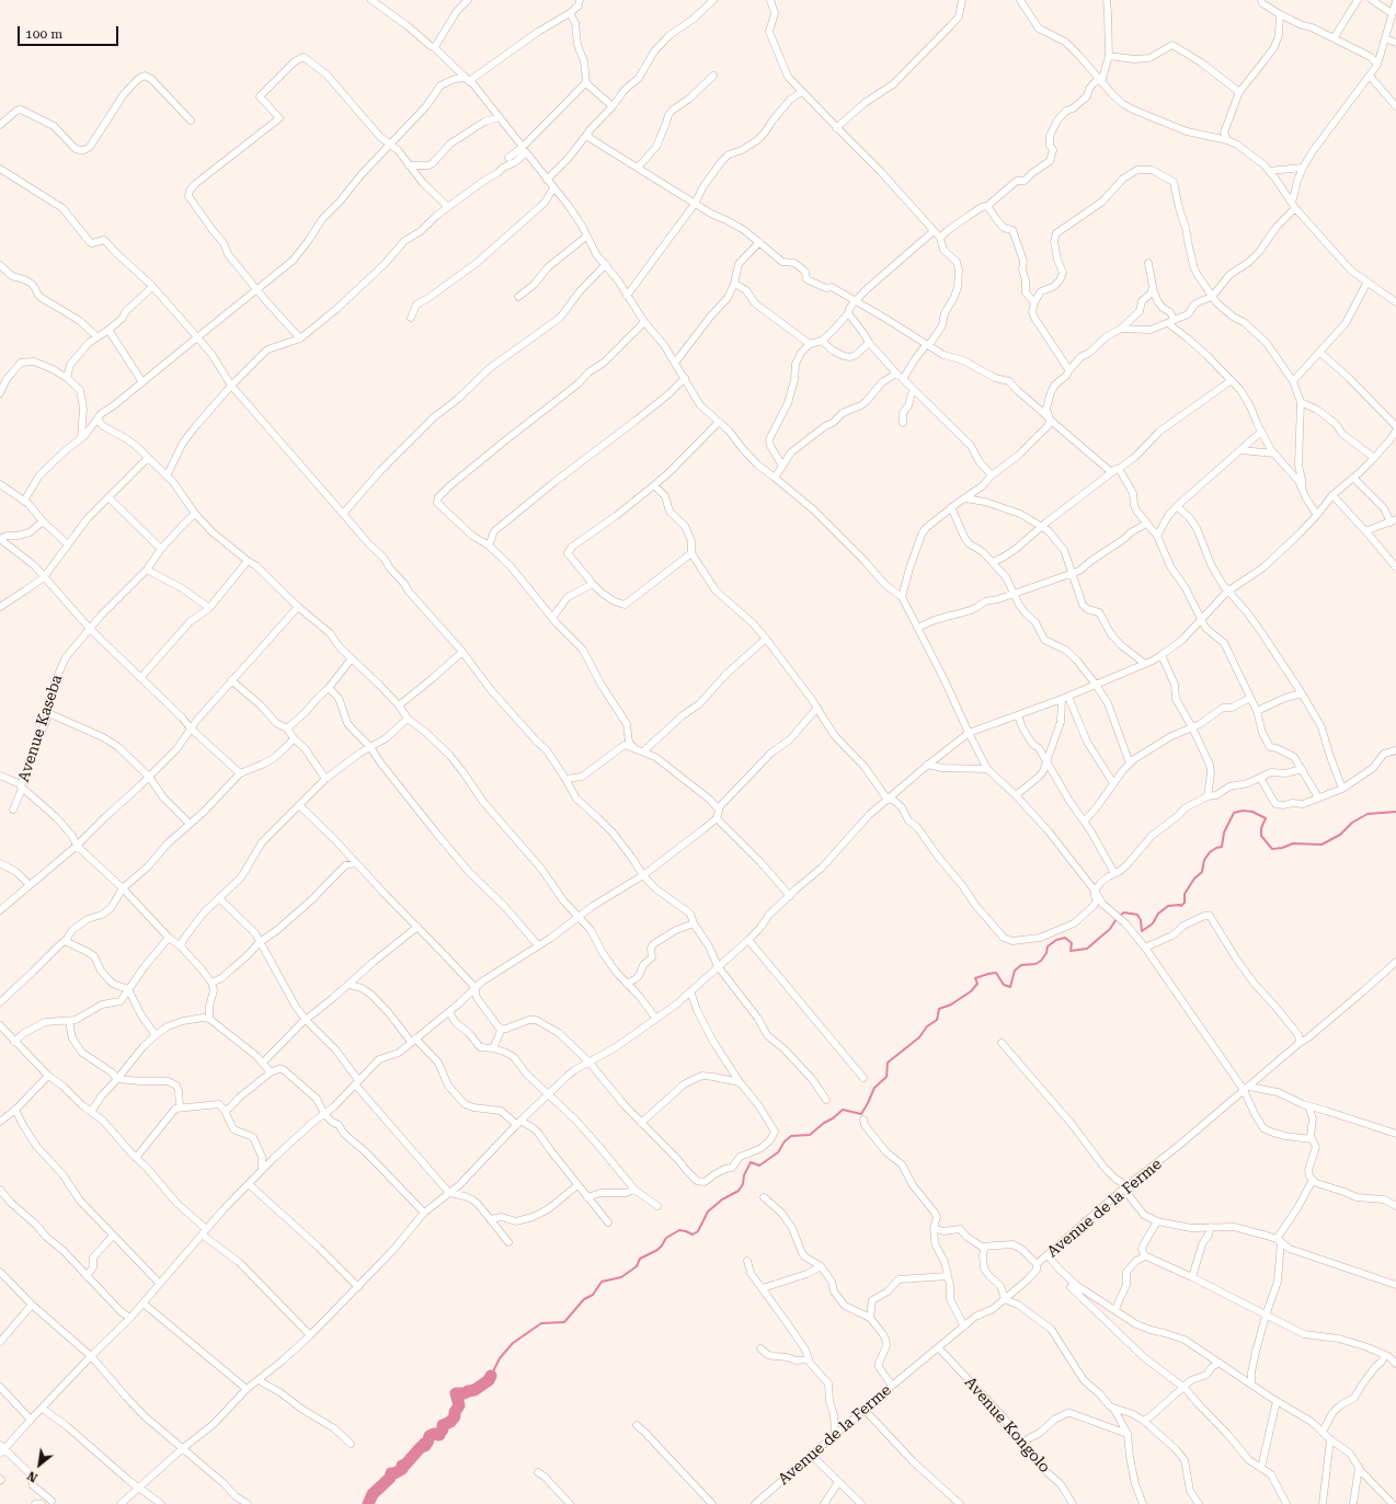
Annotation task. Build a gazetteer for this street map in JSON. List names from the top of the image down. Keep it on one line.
{"streets":{"street":["Avenue Kaseba","Avenue de la Ferme","Avenue Kongolo"]},"crossings":[["Avenue de la Ferme","Avenue Kongolo"]],"scale_bar":"100 m","north":"bottom left"}
